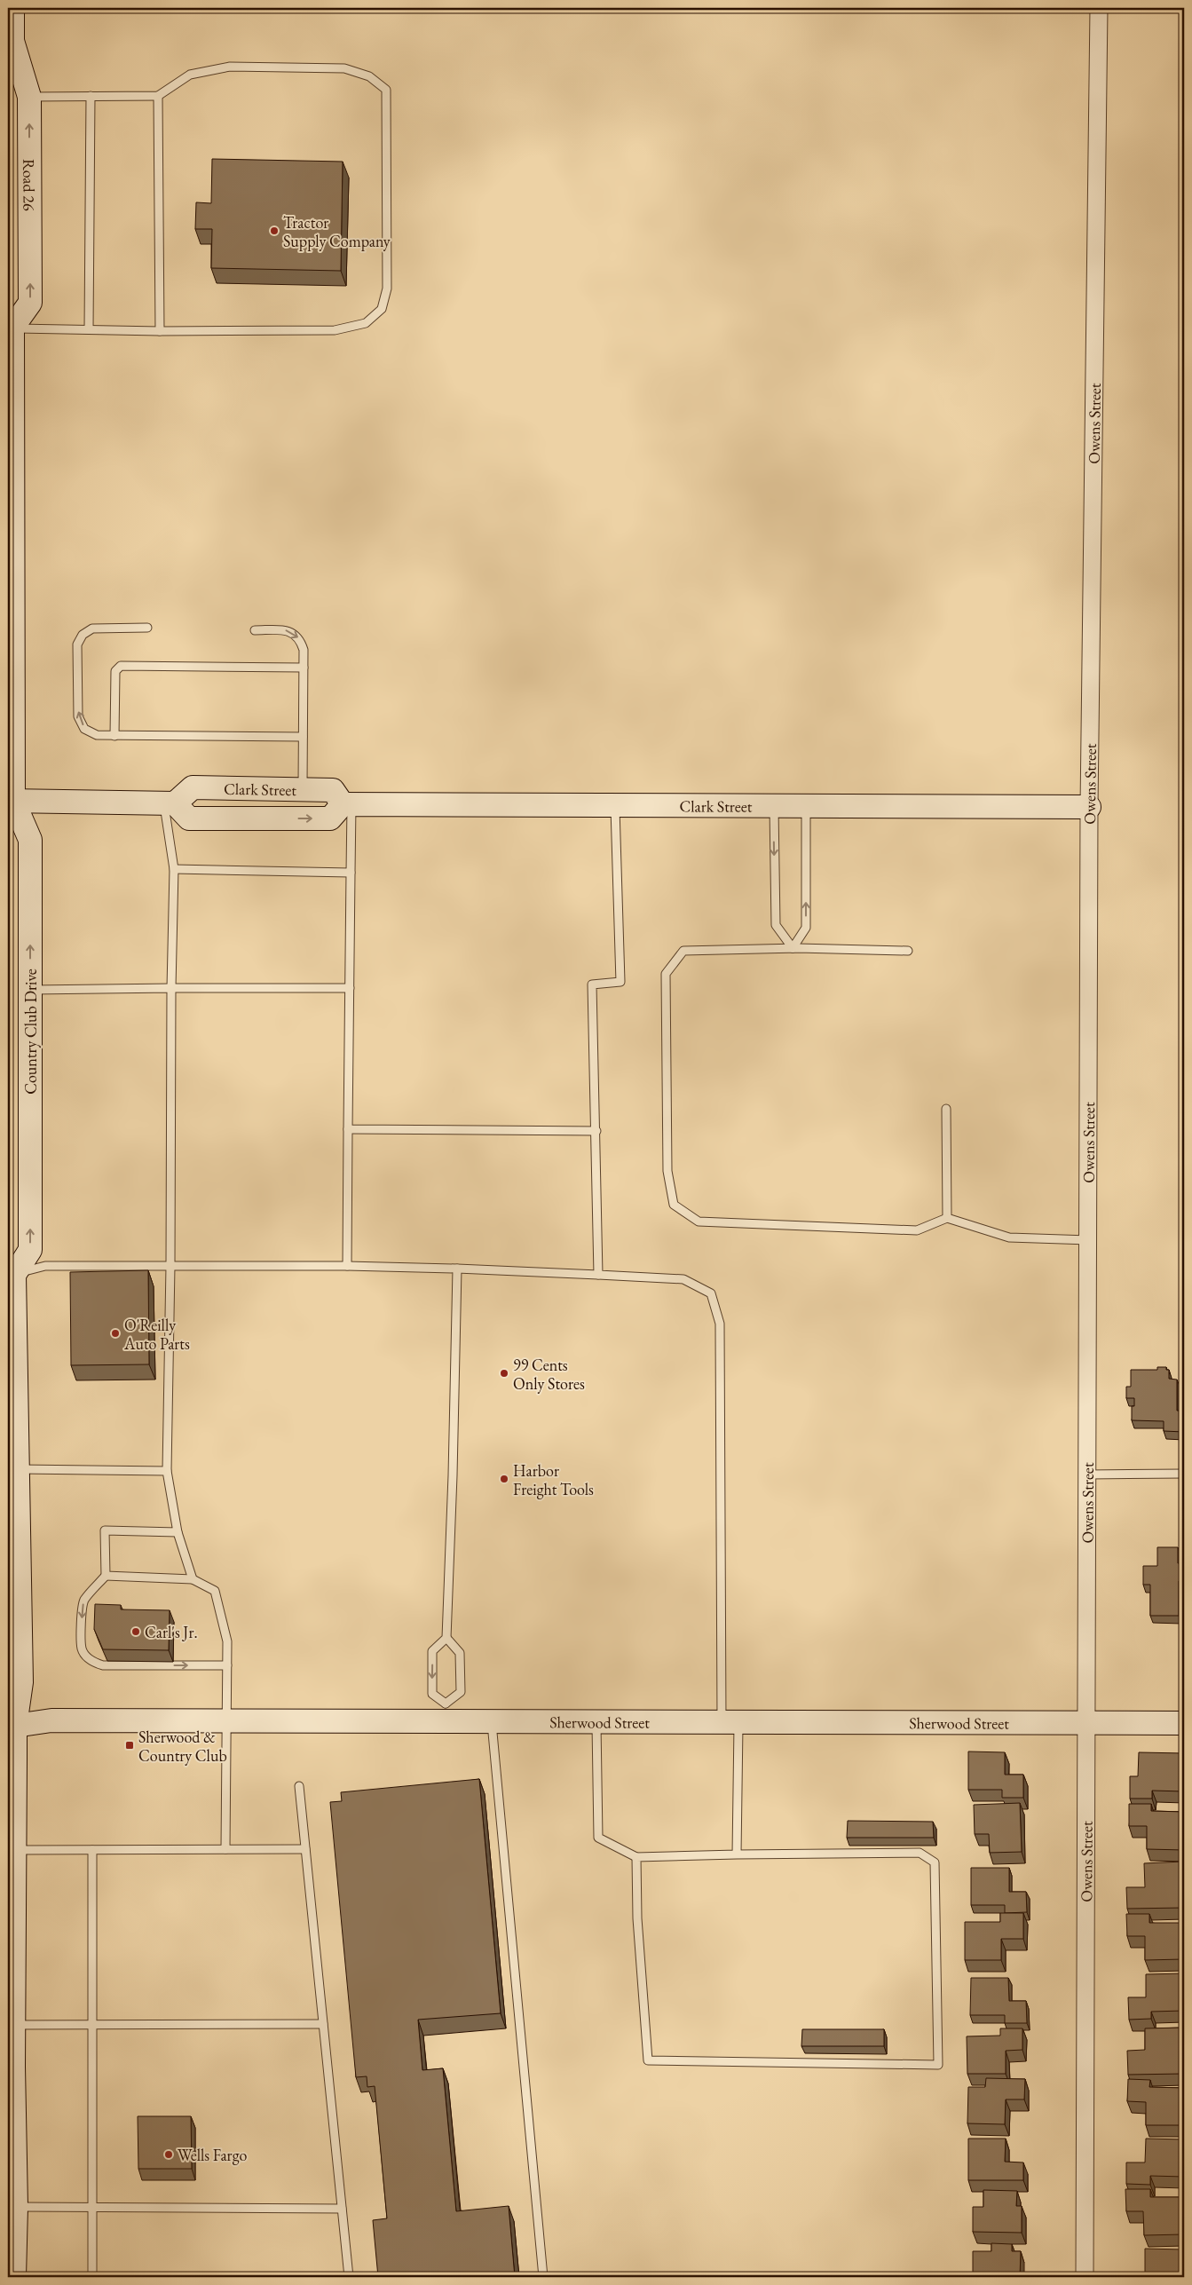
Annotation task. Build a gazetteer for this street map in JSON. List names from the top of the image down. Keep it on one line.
{"streets":{"street":["Road 26","Owens Street","Clark Street","Country Club Drive","Sherwood Street"]},"crossings":[["Owens Street","Clark Street"],["Owens Street","Sherwood Street"]],"one_way":["Road 26","Country Club Drive"],"places":{"other":["Tractor Supply Company","O'Reilly Auto Parts","99 Cents Only Stores","Harbor Freight Tools","Carl's Jr.","Wells Fargo"],"transit":["Sherwood & Country Club"]}}
